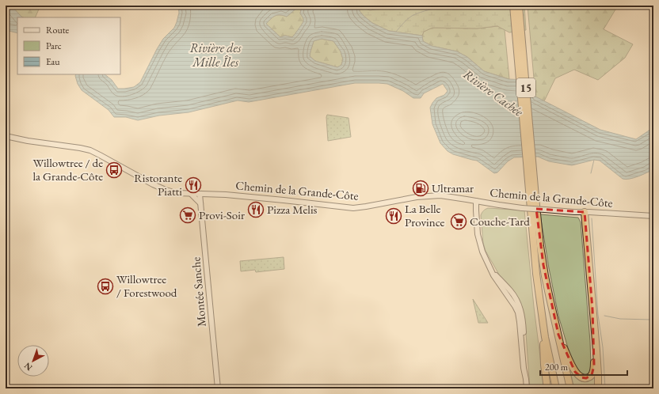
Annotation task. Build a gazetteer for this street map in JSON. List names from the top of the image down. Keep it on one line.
{"streets":{"highway":["15"],"main road":["Chemin de la Grande-Côte","Montée Sanche"]},"crossings":[["Chemin de la Grande-Côte","Montée Sanche"]],"water":["Rivière des Mille Îles","Rivière Cachée"],"places":{"bus stop":["Willowtree / de la Grande-Côte","Willowtree / Forestwood"],"restaurant":["Ristorante Piatti","Pizza Melis","La Belle Province"],"fuel station":["Ultramar"],"supermarket":["Provi-Soir","Couche-Tard"]},"legend":["Route","Parc","Eau"],"scale_bar":"200 m","north":"bottom left"}
